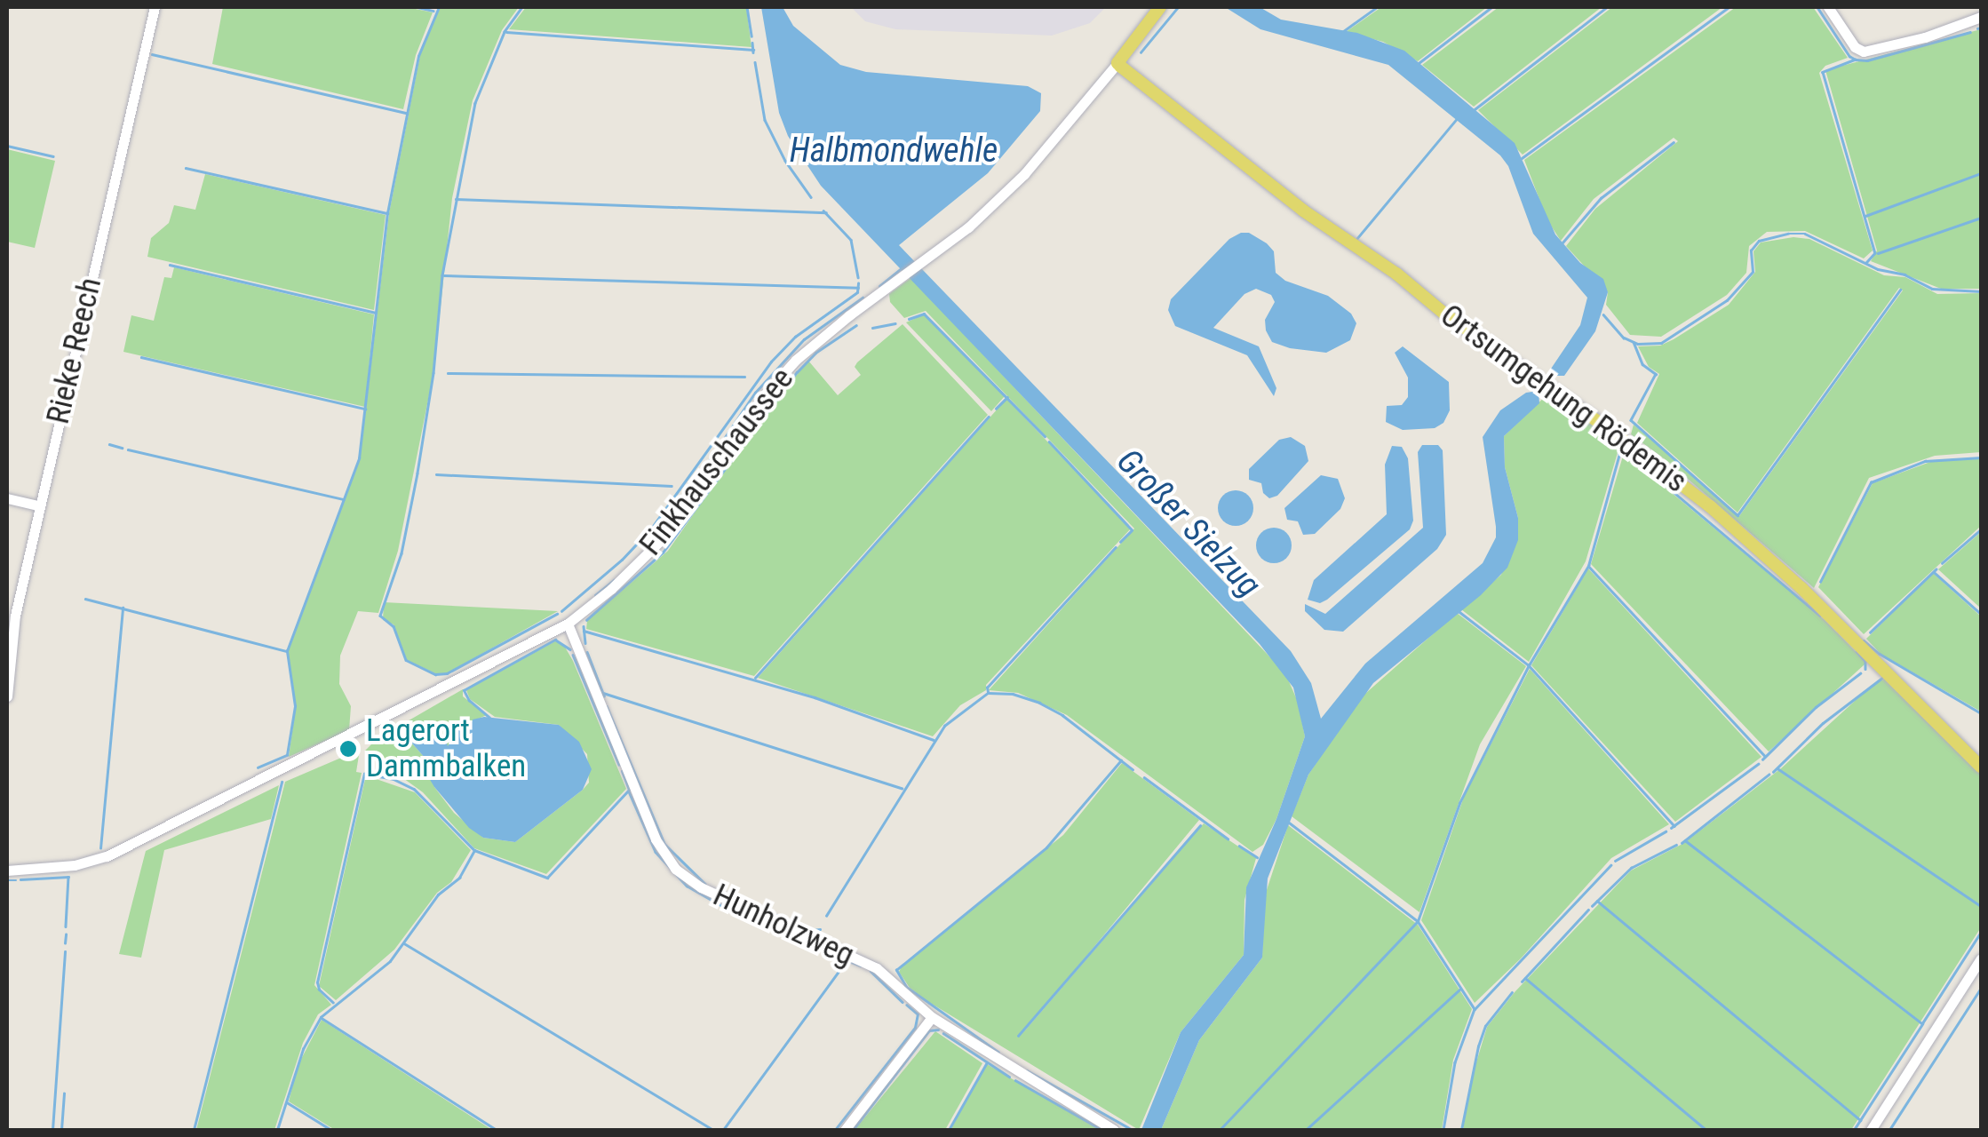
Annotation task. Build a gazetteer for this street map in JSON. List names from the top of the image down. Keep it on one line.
{"streets":{"main road":["Ortsumgehung Rödemis"],"street":["Rieke Reech","Finkhauschaussee","Hunholzweg"]},"crossings":[["Ortsumgehung Rödemis","Finkhauschaussee"],["Finkhauschaussee","Hunholzweg"]],"water":["Halbmondwehle","Großer Sielzug"],"places":["Lagerort Dammbalken"]}
